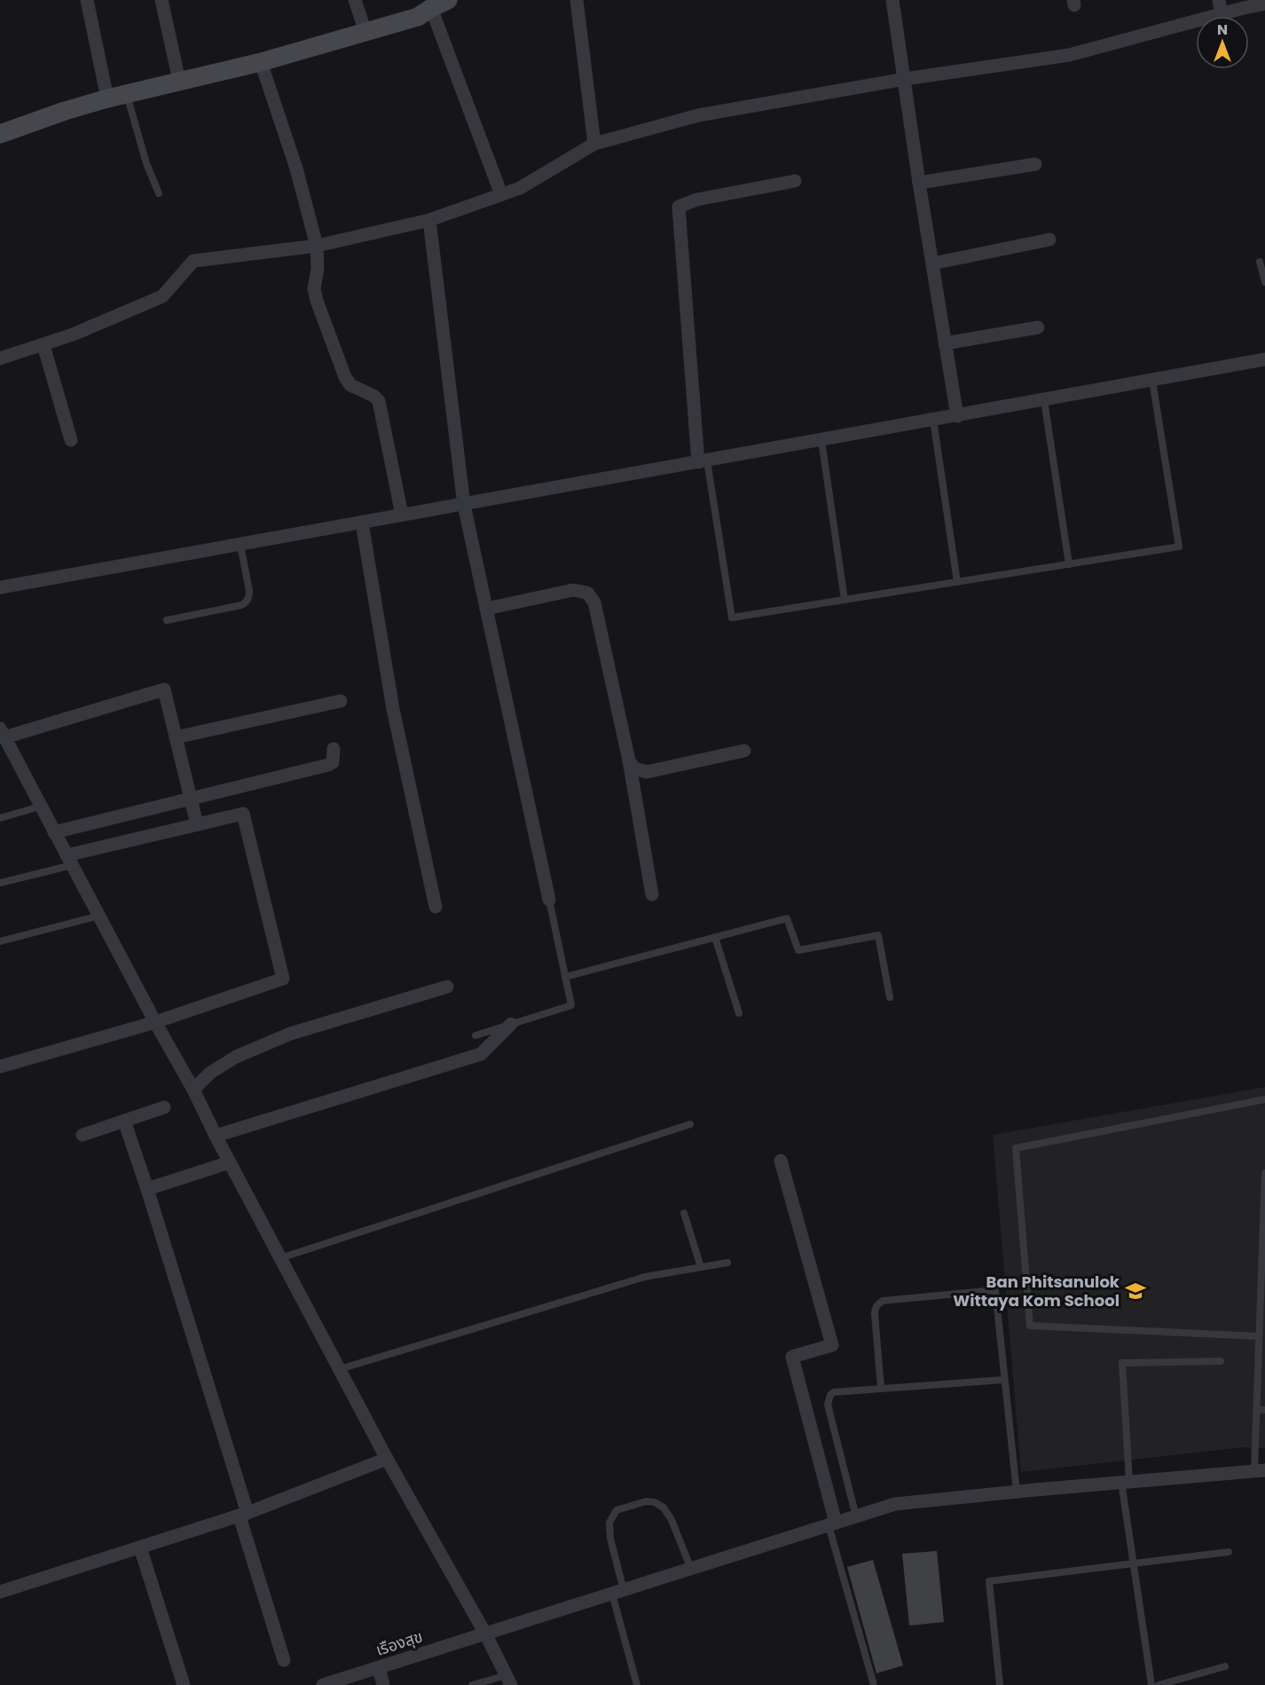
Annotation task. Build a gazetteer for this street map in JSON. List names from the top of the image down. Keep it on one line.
{"streets":{"street":["เรืองสุข"]},"places":{"school or university":["Ban Phitsanulok Wittaya Kom School"]},"north":"top"}
